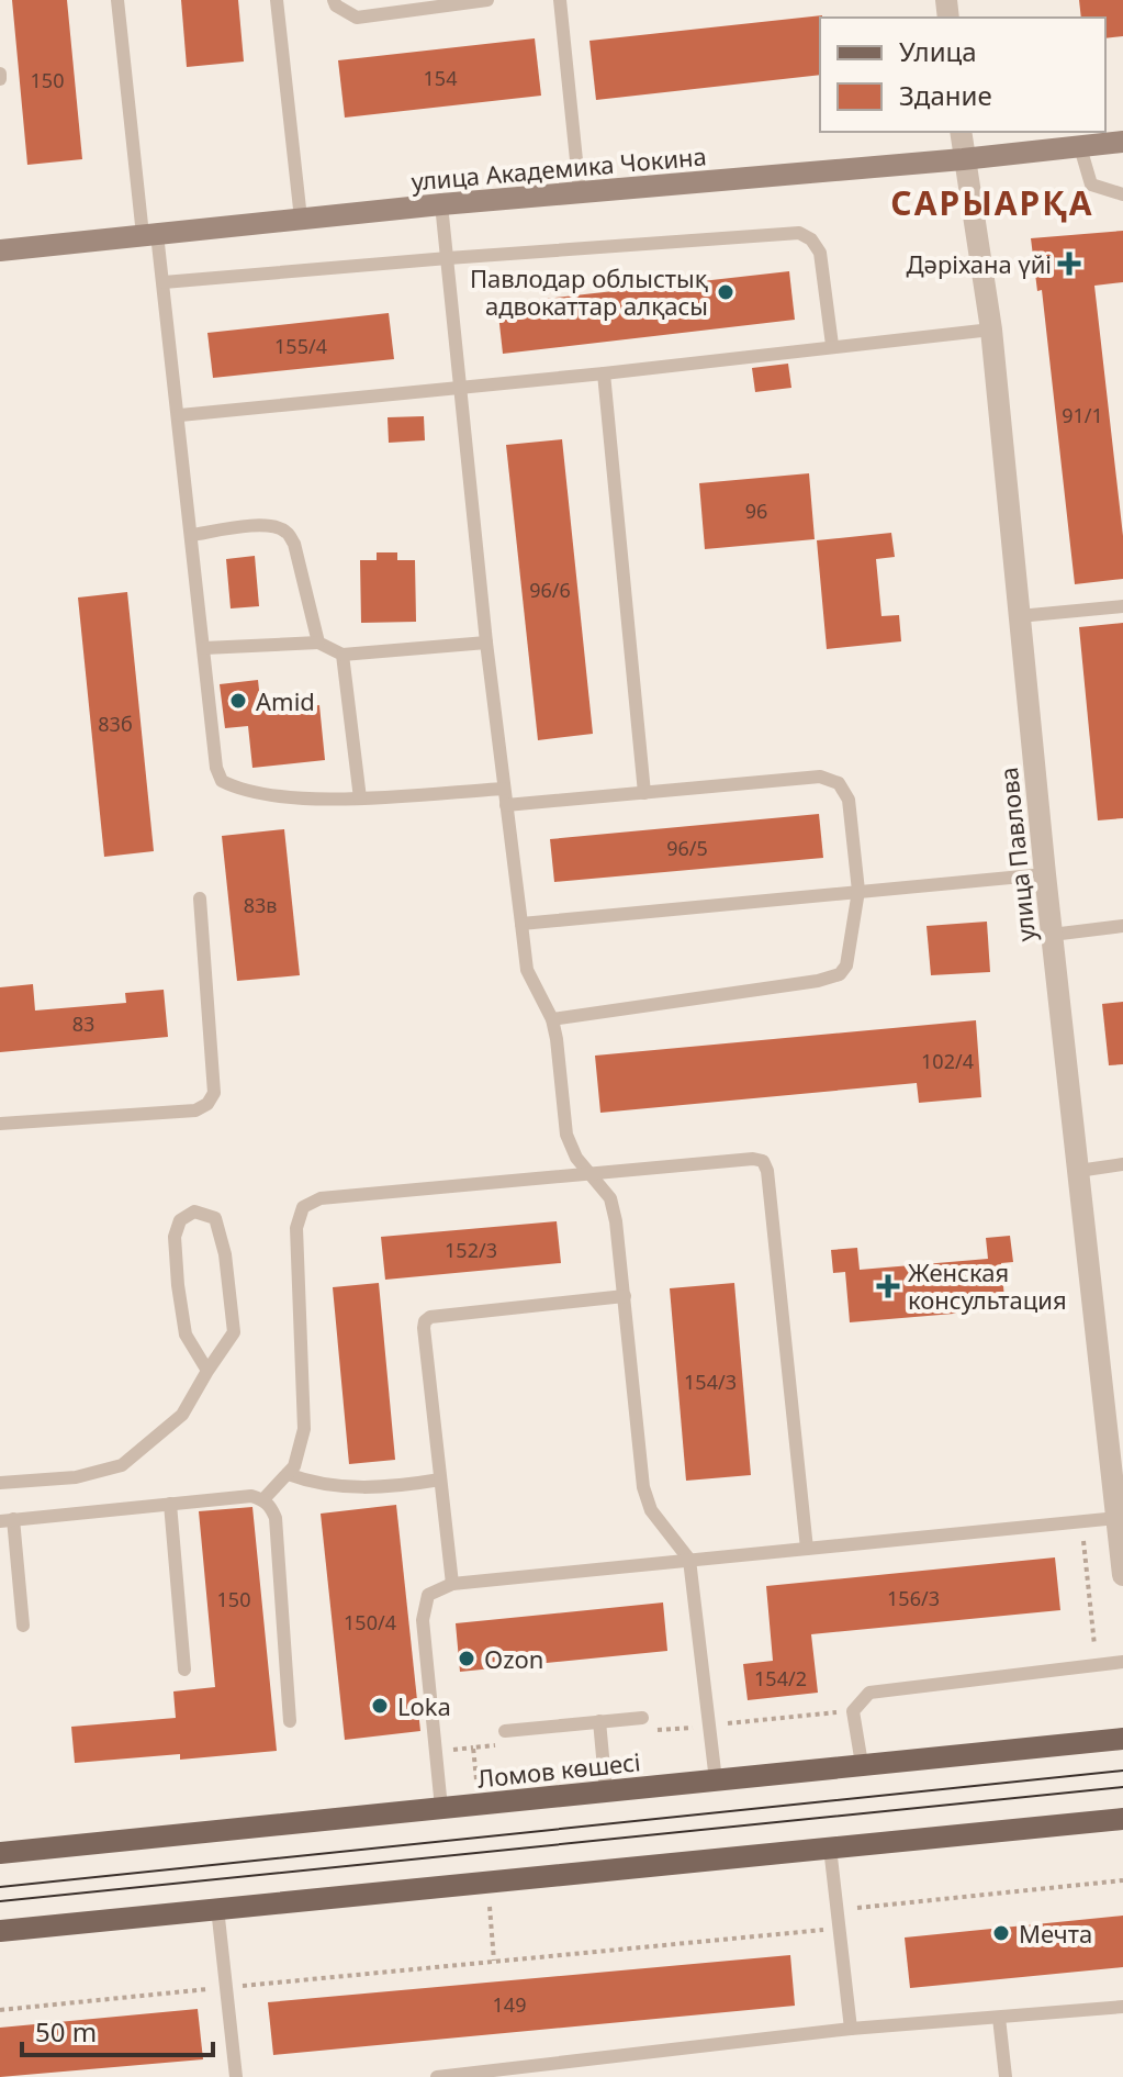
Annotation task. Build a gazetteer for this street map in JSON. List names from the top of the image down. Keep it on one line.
{"streets":{"main road":["улица Академика Чокина","Ломов көшесі"],"street":["улица Павлова"]},"crossings":[["улица Академика Чокина","улица Павлова"]],"districts":["САРЫАРҚА"],"places":{"health":["Дәріхана үйі","Женская консультация"],"other":["Павлодар облыстық адвокаттар алқасы","Amid","Ozon","Loka","Мечта"]},"house_numbers":["154","150","155/4","91/1","96","96/6","83б","96/5","83в","83","102/4","152/3","154/3","156/3","150","150/4","154/2","149"],"legend":["Улица","Здание"],"scale_bar":"50 m"}
